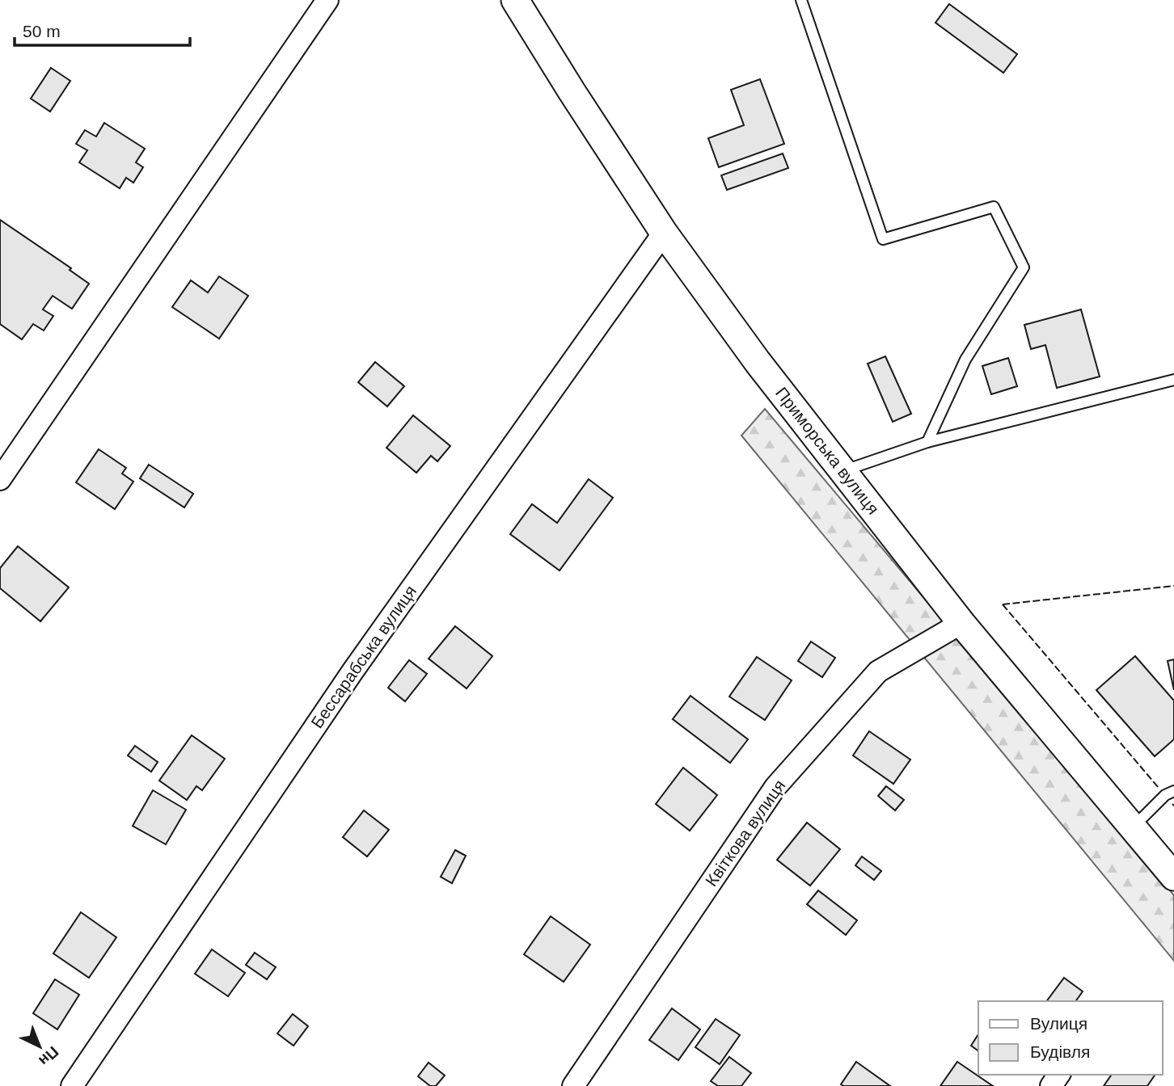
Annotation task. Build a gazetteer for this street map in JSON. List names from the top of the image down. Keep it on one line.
{"streets":{"street":["Приморська вулиця","Бессарабська вулиця","Квіткова вулиця"]},"crossings":[["Приморська вулиця","Бессарабська вулиця"],["Приморська вулиця","Квіткова вулиця"]],"legend":["Вулиця","Будівля"],"scale_bar":"50 m","north":"bottom right"}
